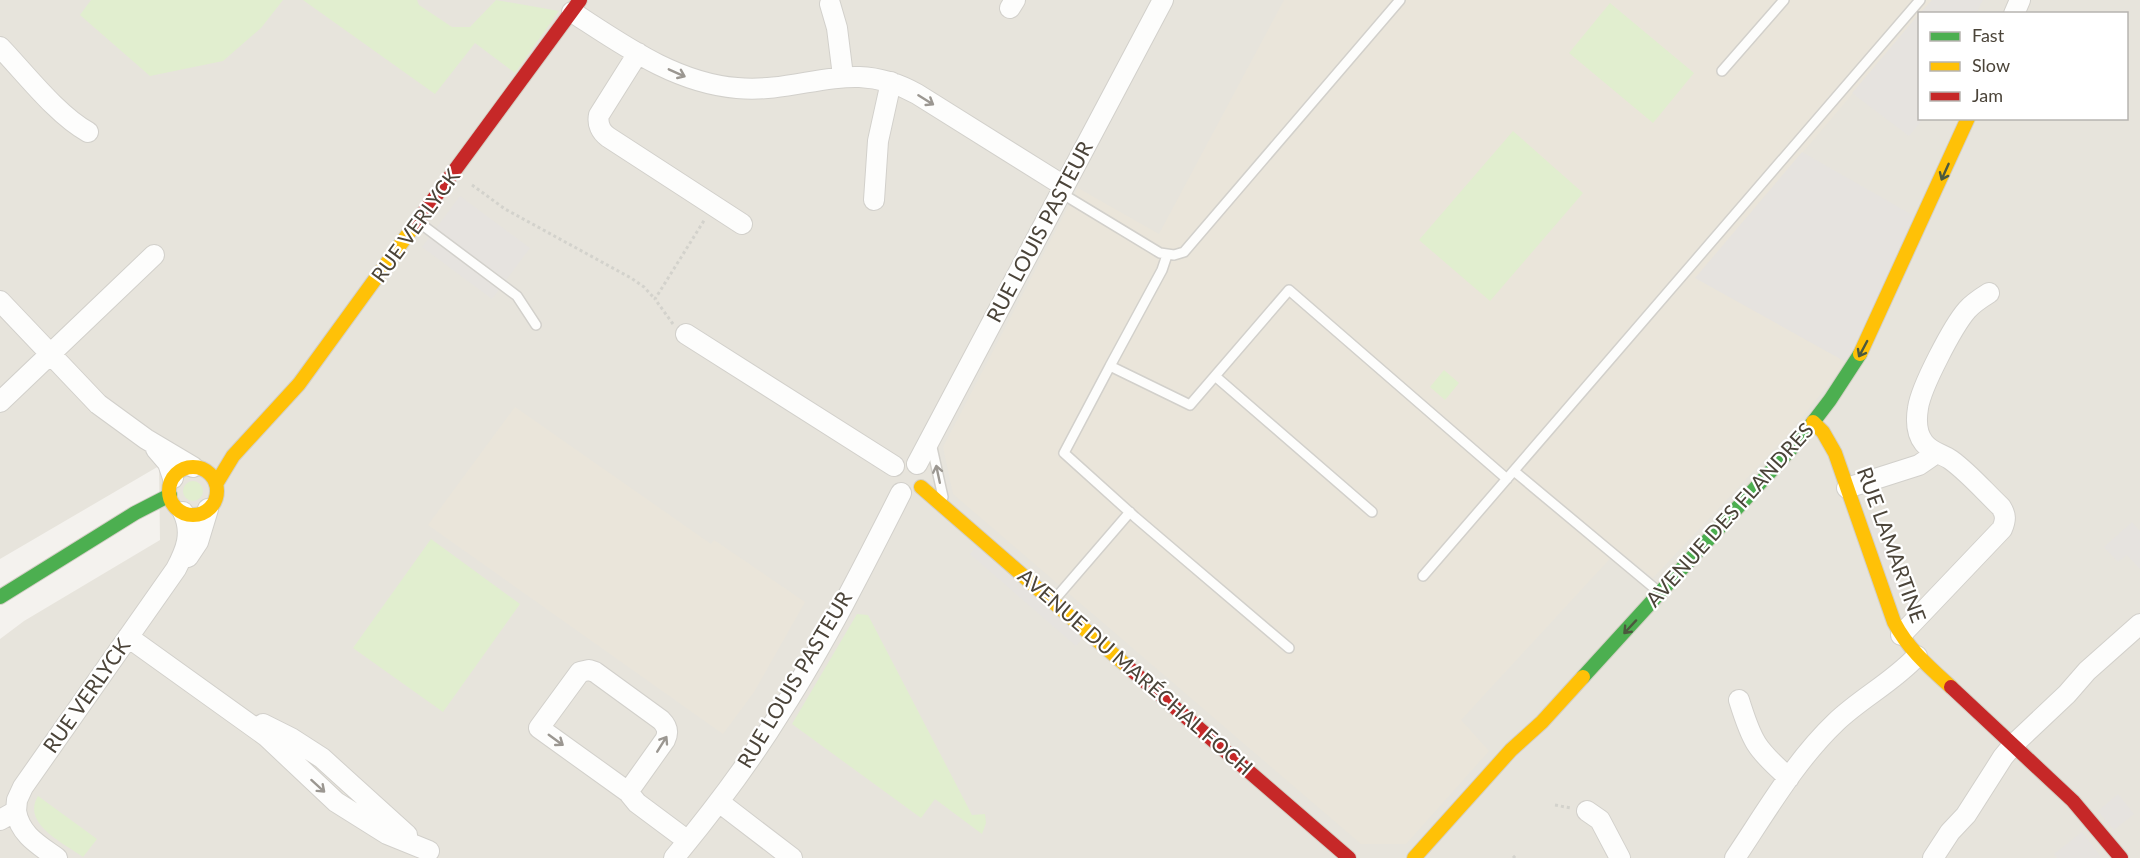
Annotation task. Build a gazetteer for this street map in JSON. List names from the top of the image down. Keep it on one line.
{"streets":{"street":["RUE VERLYCK","RUE LOUIS PASTEUR","AVENUE DES FLANDRES","RUE LAMARTINE","AVENUE DU MARÉCHAL FOCH"]},"crossings":[["RUE LOUIS PASTEUR","AVENUE DU MARÉCHAL FOCH"],["AVENUE DES FLANDRES","RUE LAMARTINE"]],"one_way":["AVENUE DES FLANDRES"],"legend":["Fast","Slow","Jam"]}
